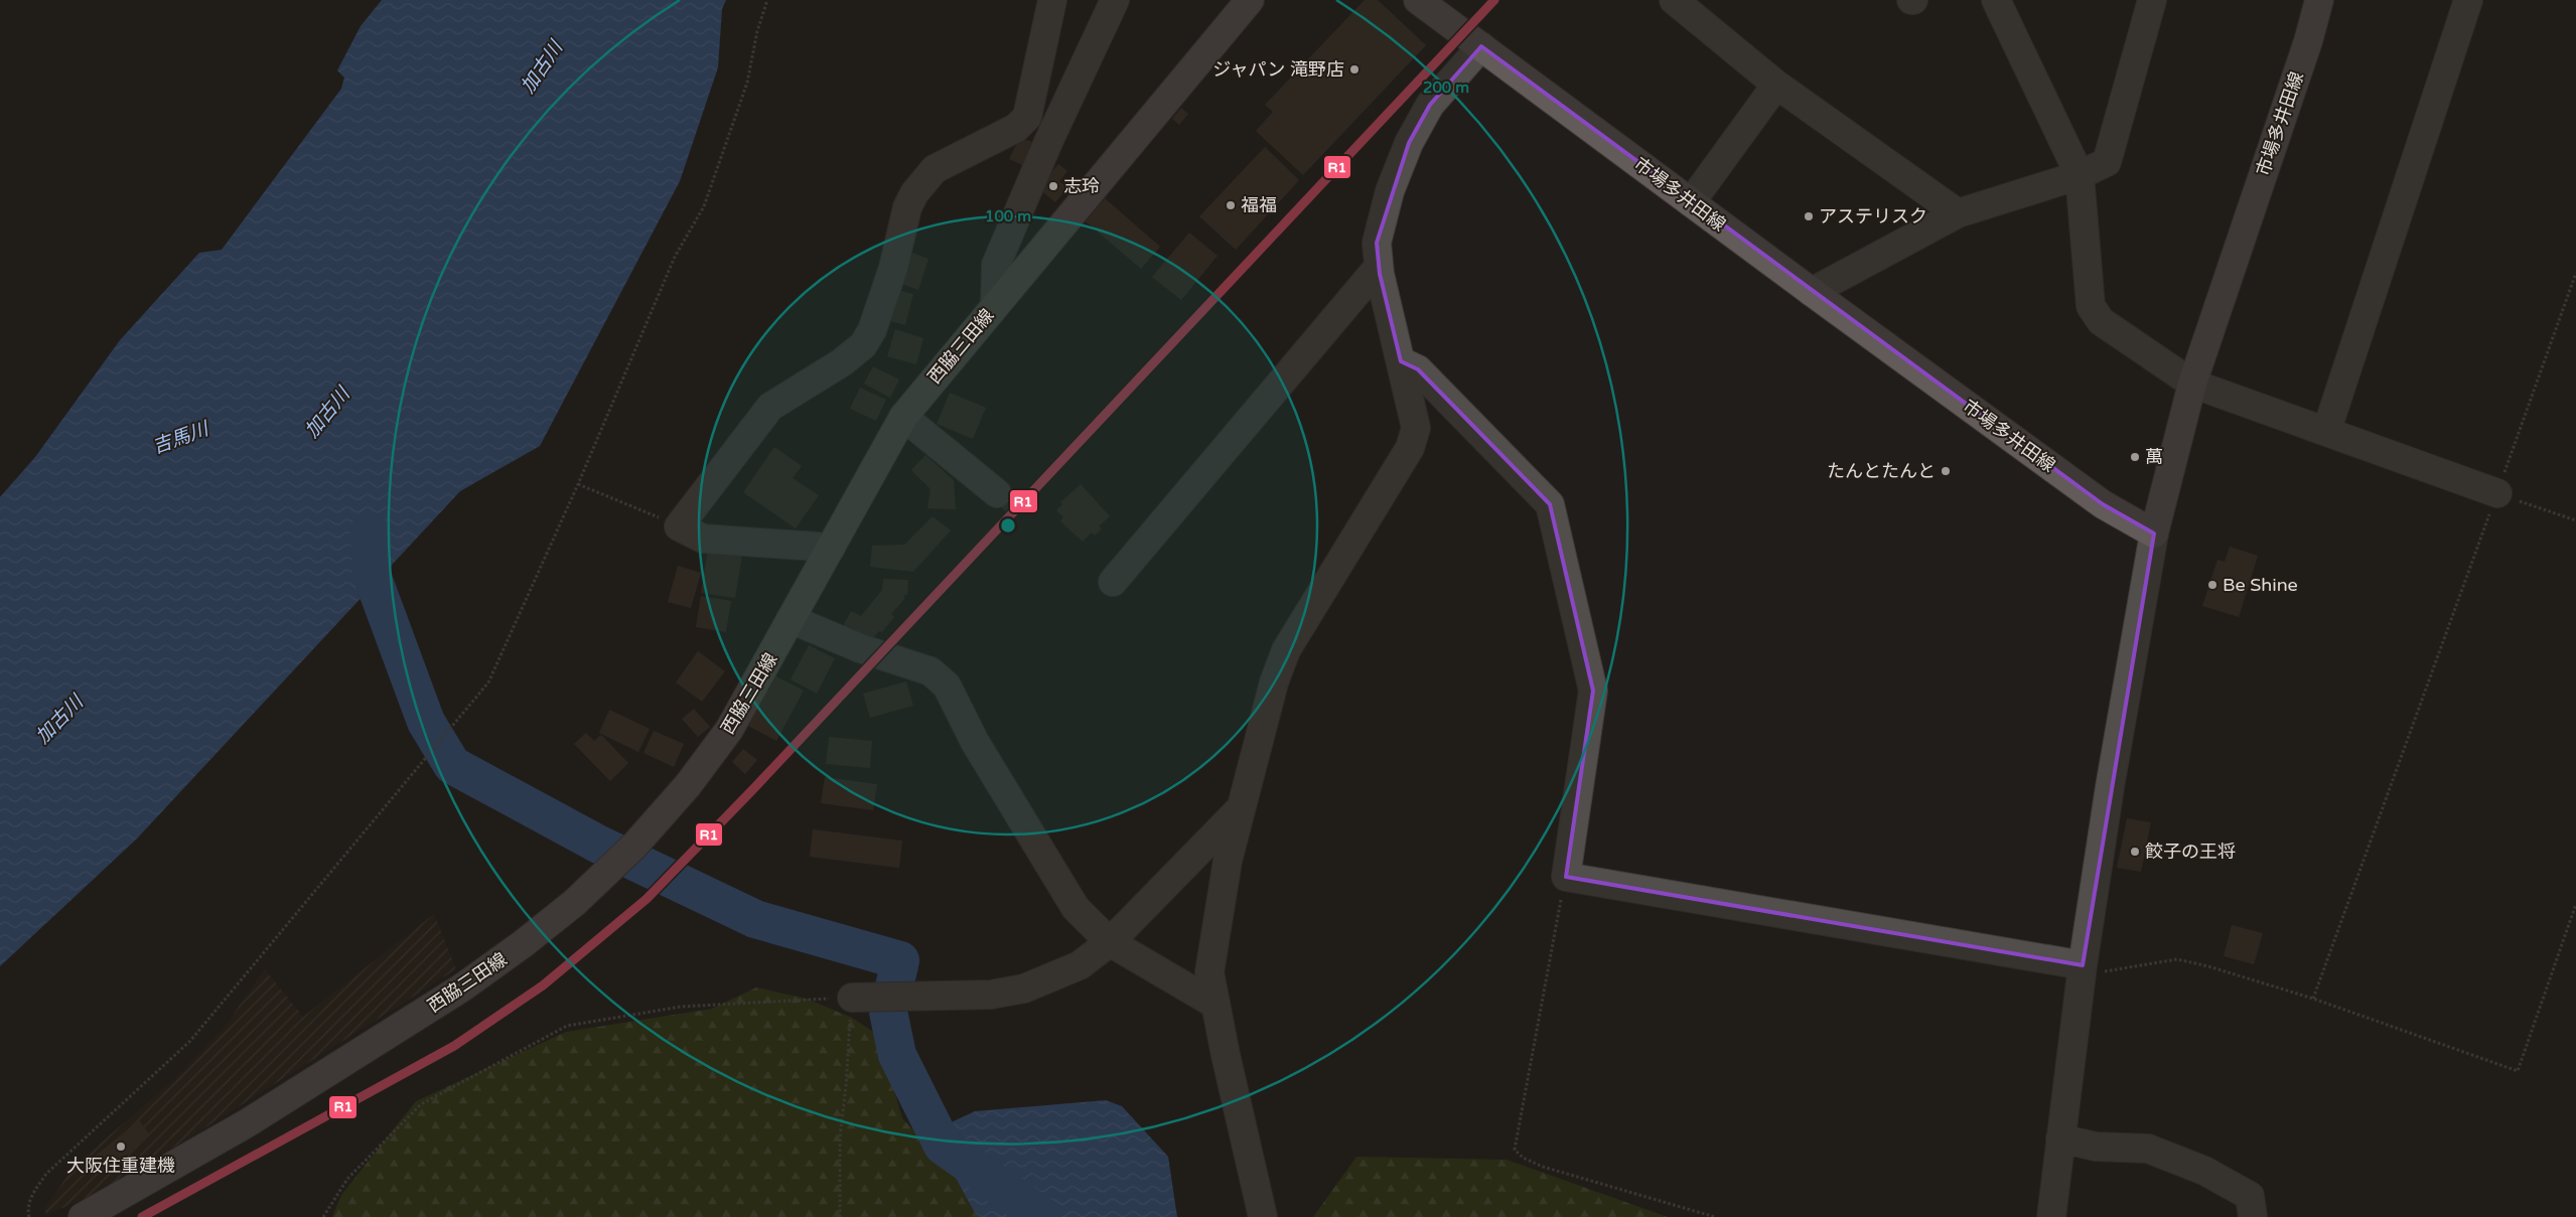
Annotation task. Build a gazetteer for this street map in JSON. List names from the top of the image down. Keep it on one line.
{"streets":{"main road":["市場多井田線","西脇三田線"]},"water":["加古川","吉馬川"],"places":["ジャパン 滝野店","志玲","福福","アステリスク","萬","たんとたんと","Be Shine","餃子の王将","大阪住重建機"],"lines":["transit line R1"],"rings":["200 m","100 m"]}
